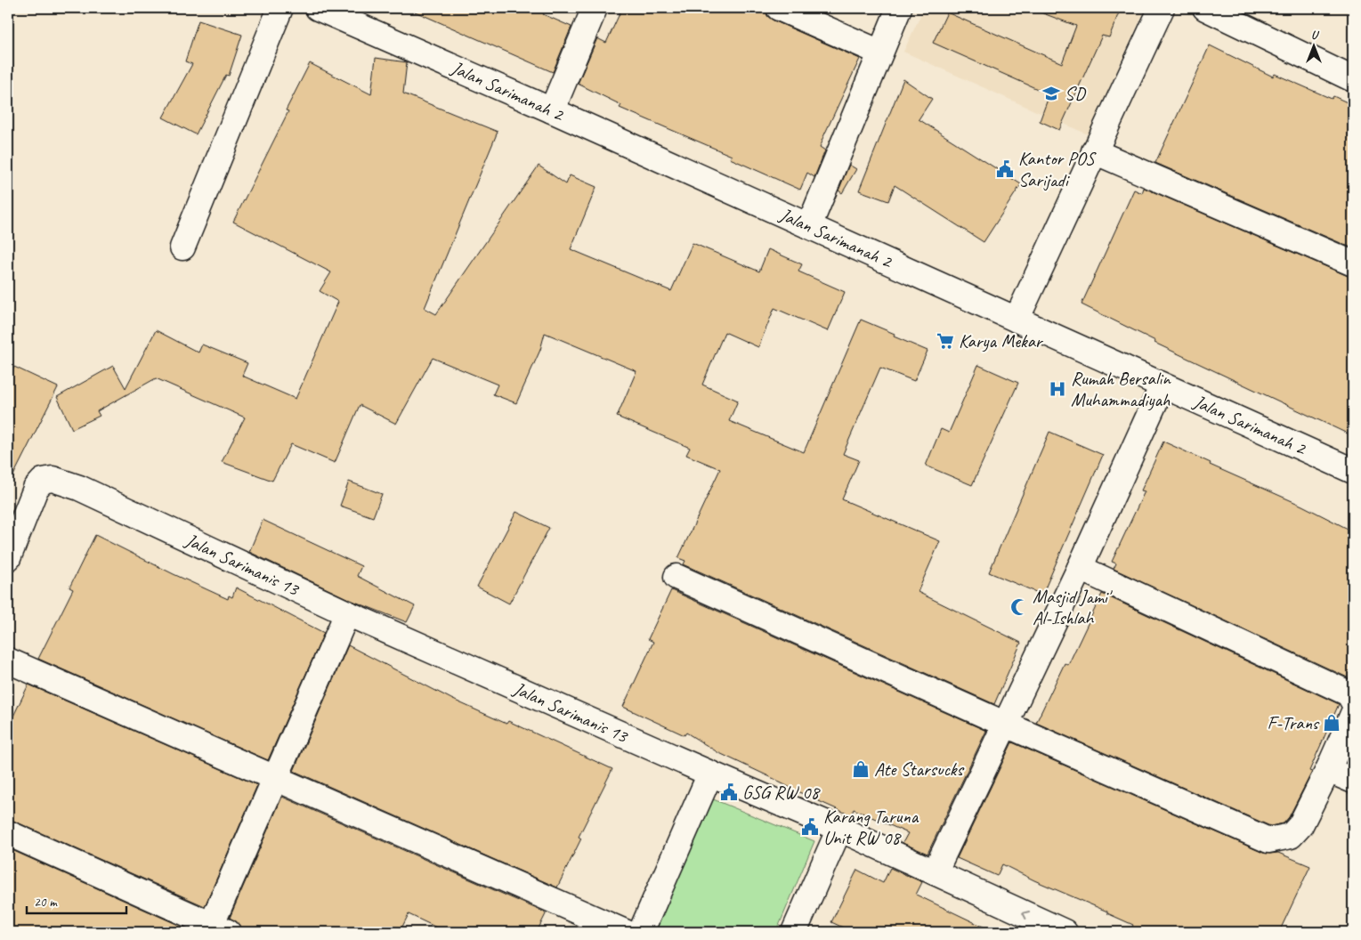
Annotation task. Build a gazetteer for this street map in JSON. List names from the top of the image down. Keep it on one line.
{"streets":{"street":["Jalan Sarimanah 2","Jalan Sarimanis 13"]},"places":{"school or university":["SD"],"public building":["Kantor POS Sarijadi","GSG RW 08","Karang Taruna Unit RW 08"],"supermarket":["Karya Mekar"],"hospital":["Rumah Bersalin Muhammadiyah"],"mosque":["Masjid Jami' Al-Ishlah"],"shop":["F-Trans","Ate Starsucks"]},"scale_bar":"20 m","north":"top"}
